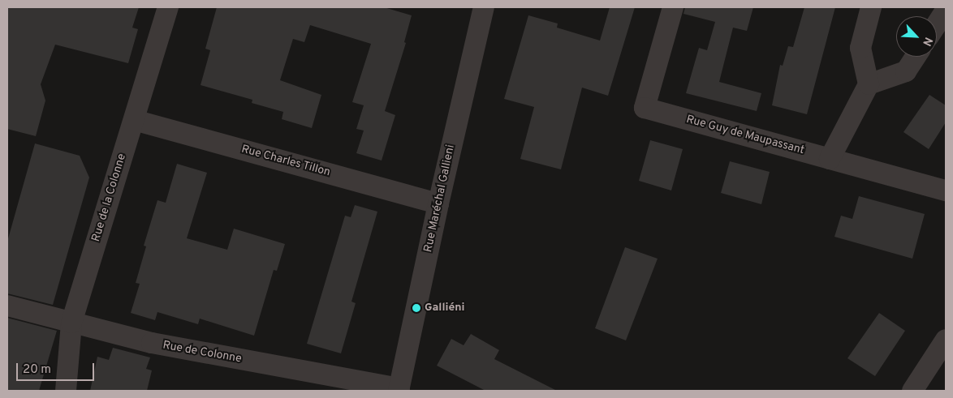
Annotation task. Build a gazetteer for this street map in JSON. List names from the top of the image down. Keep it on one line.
{"streets":{"street":["Rue Guy de Maupassant","Rue Charles Tillon","Rue de la Colonne","Rue Maréchal Gallieni","Rue de Colonne"]},"crossings":[["Rue Charles Tillon","Rue de la Colonne"],["Rue Charles Tillon","Rue Maréchal Gallieni"],["Rue de la Colonne","Rue de Colonne"],["Rue Maréchal Gallieni","Rue de Colonne"]],"places":["Galliéni"],"scale_bar":"20 m","north":"bottom right"}
